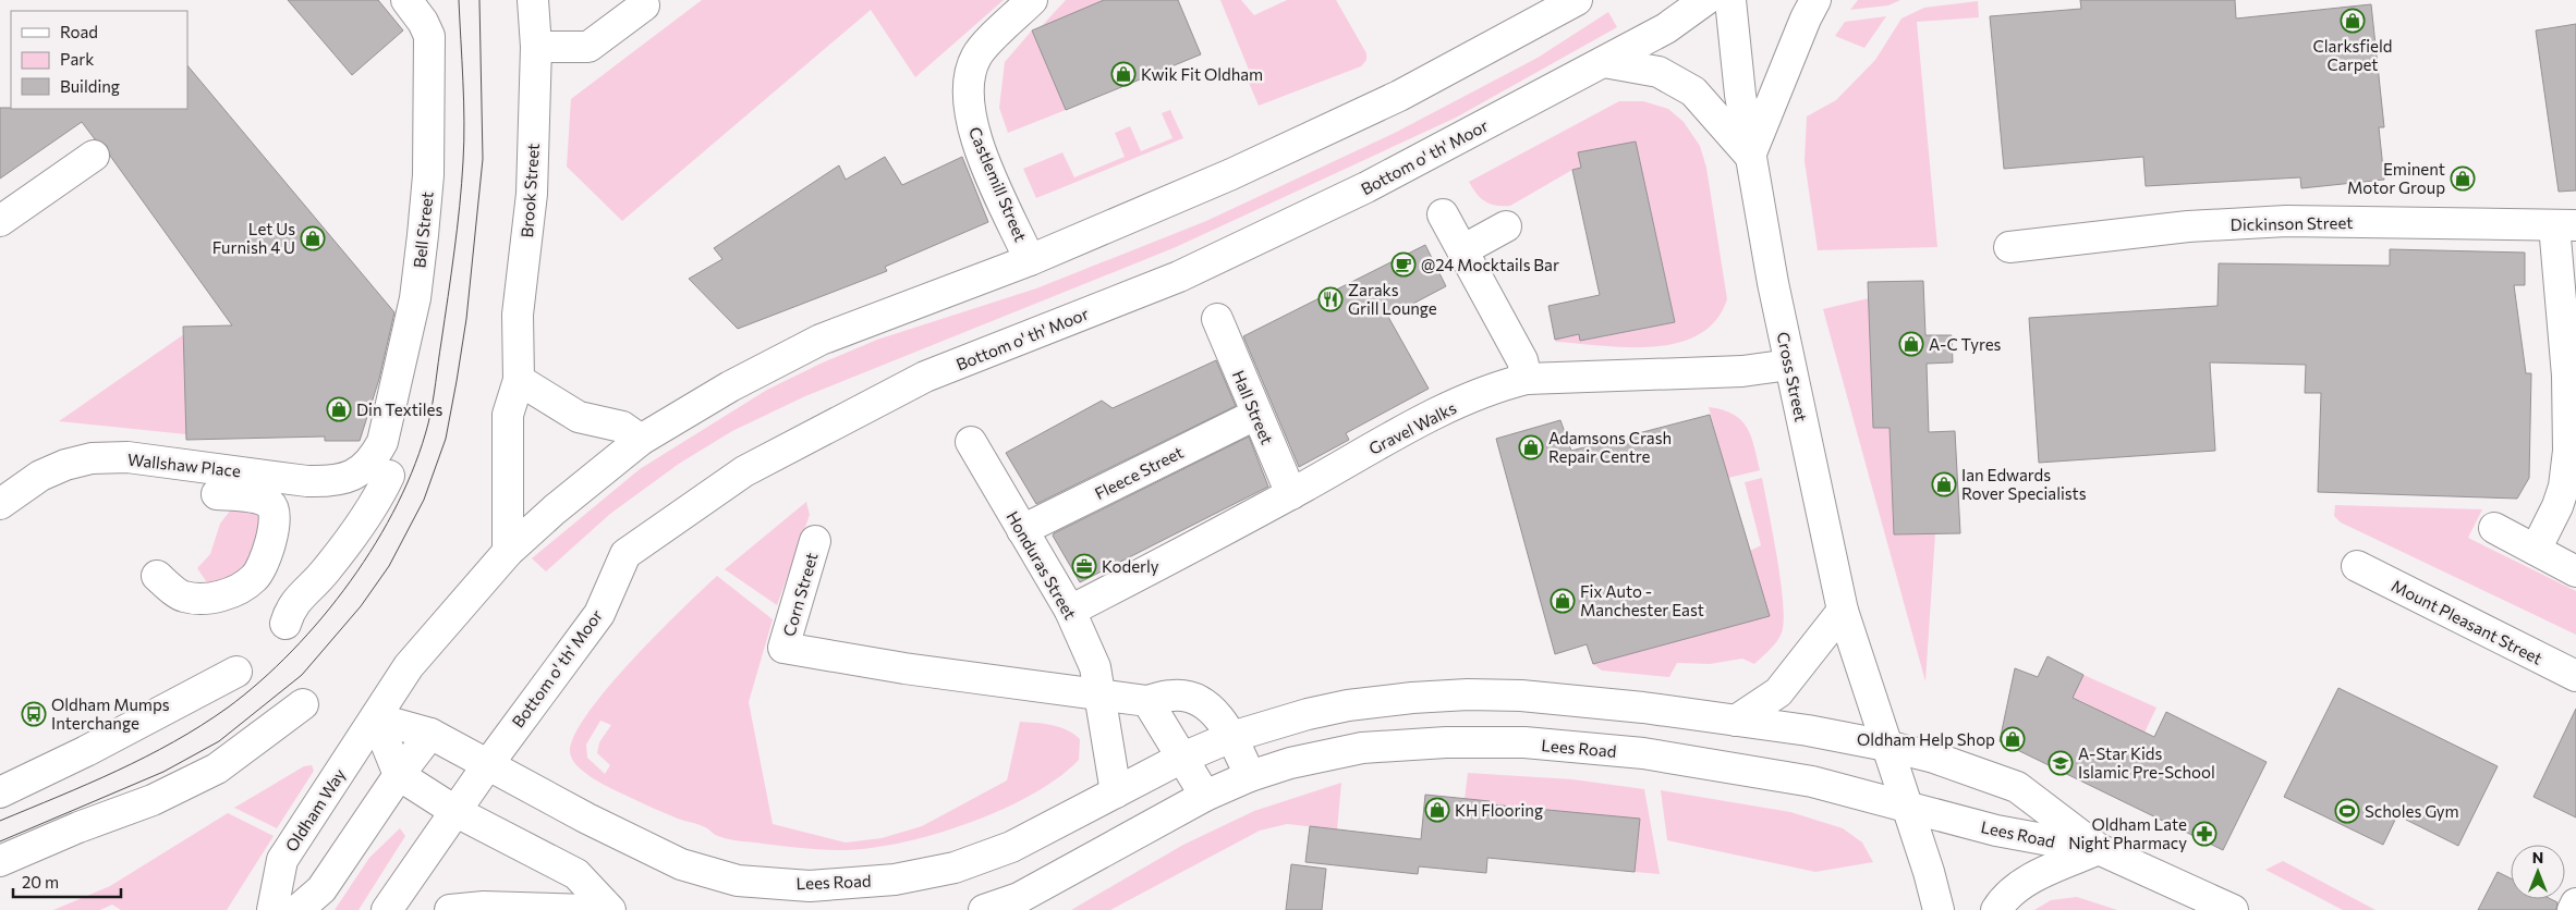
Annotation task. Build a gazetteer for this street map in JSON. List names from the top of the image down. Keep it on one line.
{"streets":{"main road":["Bottom o' th' Moor","Castlemill Street","Brook Street","Dickinson Street","Bell Street","Cross Street","Hall Street","Gravel Walks","Wallshaw Place","Fleece Street","Honduras Street","Corn Street","Mount Pleasant Street","Lees Road","Oldham Way"]},"crossings":[["Bottom o' th' Moor","Lees Road"],["Bell Street","Wallshaw Place"],["Cross Street","Gravel Walks"],["Cross Street","Lees Road"],["Hall Street","Gravel Walks"],["Hall Street","Fleece Street"],["Gravel Walks","Honduras Street"],["Fleece Street","Honduras Street"],["Honduras Street","Corn Street"],["Honduras Street","Lees Road"]],"places":{"shop":["Clarksfield Carpet","Kwik Fit Oldham","Eminent Motor Group","Let Us Furnish 4 U","A-C Tyres","Din Textiles","Adamsons Crash Repair Centre","Ian Edwards Rover Specialists","Fix Auto - Manchester East","Oldham Help Shop","KH Flooring"],"cafe":["@24 Mocktails Bar"],"restaurant":["Zaraks Grill Lounge"],"office":["Koderly"],"bus stop":["Oldham Mumps Interchange"],"school or university":["A-Star Kids Islamic Pre-School"],"sports":["Scholes Gym"],"pharmacy":["Oldham Late Night Pharmacy"]},"legend":["Road","Park","Building"],"scale_bar":"20 m","north":"top"}
